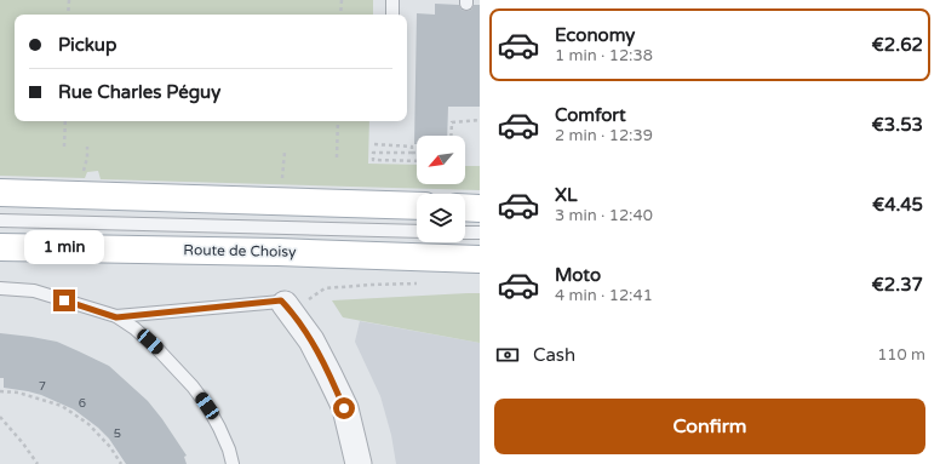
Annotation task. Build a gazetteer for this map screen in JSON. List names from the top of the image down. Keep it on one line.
{"streets":{"main road":["Route de Choisy"]},"house_numbers":["7","6","5"],"north":"bottom left","page":{"list":[{"name":"Economy","note":"1 min · 12:38","value":"€2.62"},{"name":"Comfort","note":"2 min · 12:39","value":"€3.53"},{"name":"XL","note":"3 min · 12:40","value":"€4.45"},{"name":"Moto","note":"4 min · 12:41","value":"€2.37"}],"banner":["Pickup","Rue Charles Péguy"],"bubble":"1 min","pay":["Cash","110 m"],"buttons":"Confirm"}}
